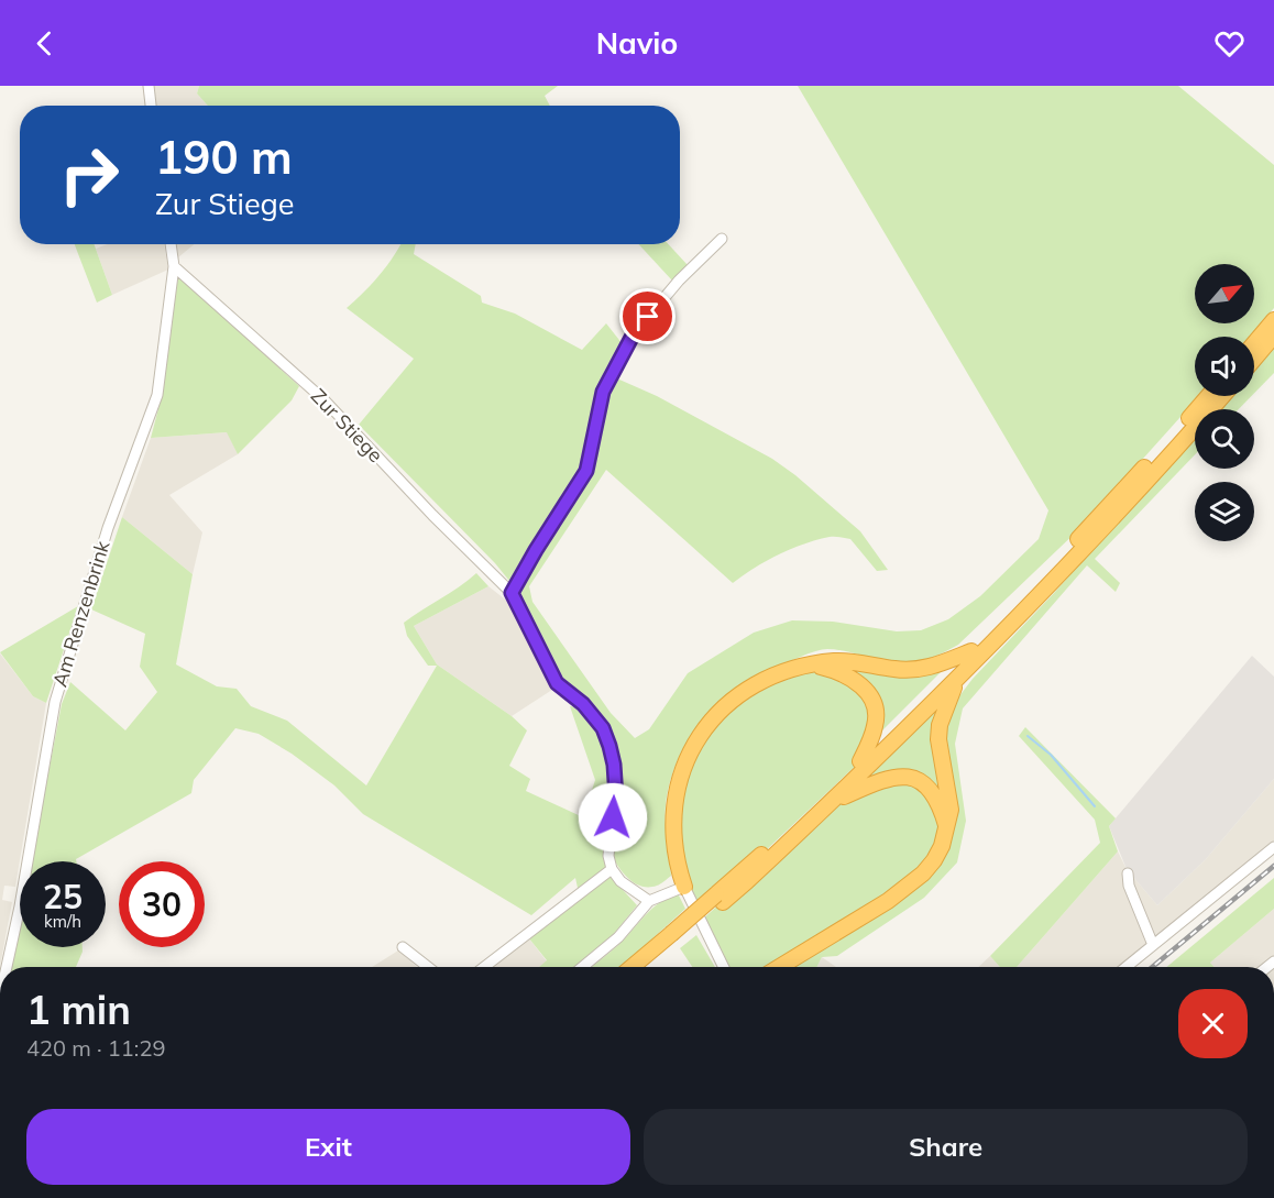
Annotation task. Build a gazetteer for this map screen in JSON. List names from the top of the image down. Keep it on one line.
{"streets":{"street":["Zur Stiege","Am Renzenbrink"]},"crossings":[["Zur Stiege","Am Renzenbrink"]],"north":"top right","page":{"header":"Navio","turn":["190 m","Zur Stiege"],"speed":"25 km/h","limit":"30","heading":["1 min","420 m · 11:29"],"buttons":["Exit","Share"]}}
